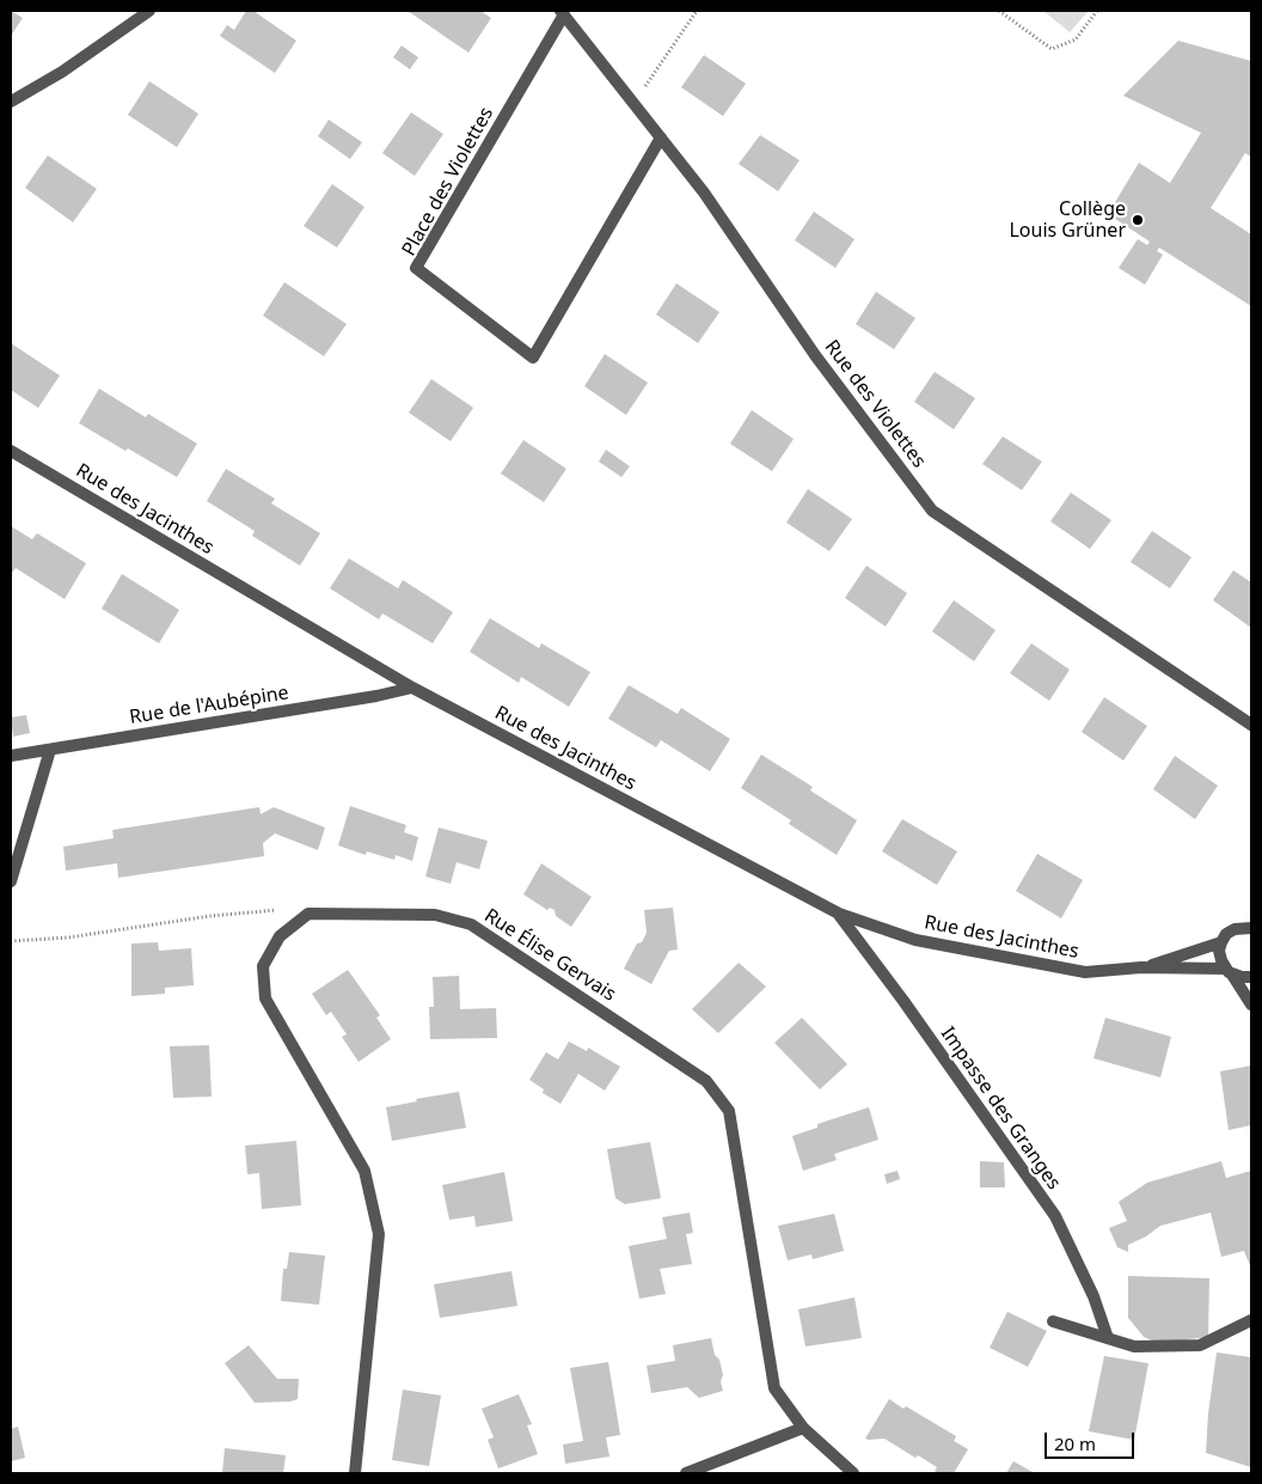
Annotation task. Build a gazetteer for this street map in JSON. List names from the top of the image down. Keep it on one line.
{"streets":{"street":["Place des Violettes","Rue des Violettes","Rue des Jacinthes","Rue de l'Aubépine","Rue Élise Gervais","Impasse des Granges"]},"crossings":[["Place des Violettes","Rue des Violettes"],["Rue des Jacinthes","Rue de l'Aubépine"],["Rue des Jacinthes","Impasse des Granges"]],"places":["Collège Louis Grüner"],"scale_bar":"20 m"}
